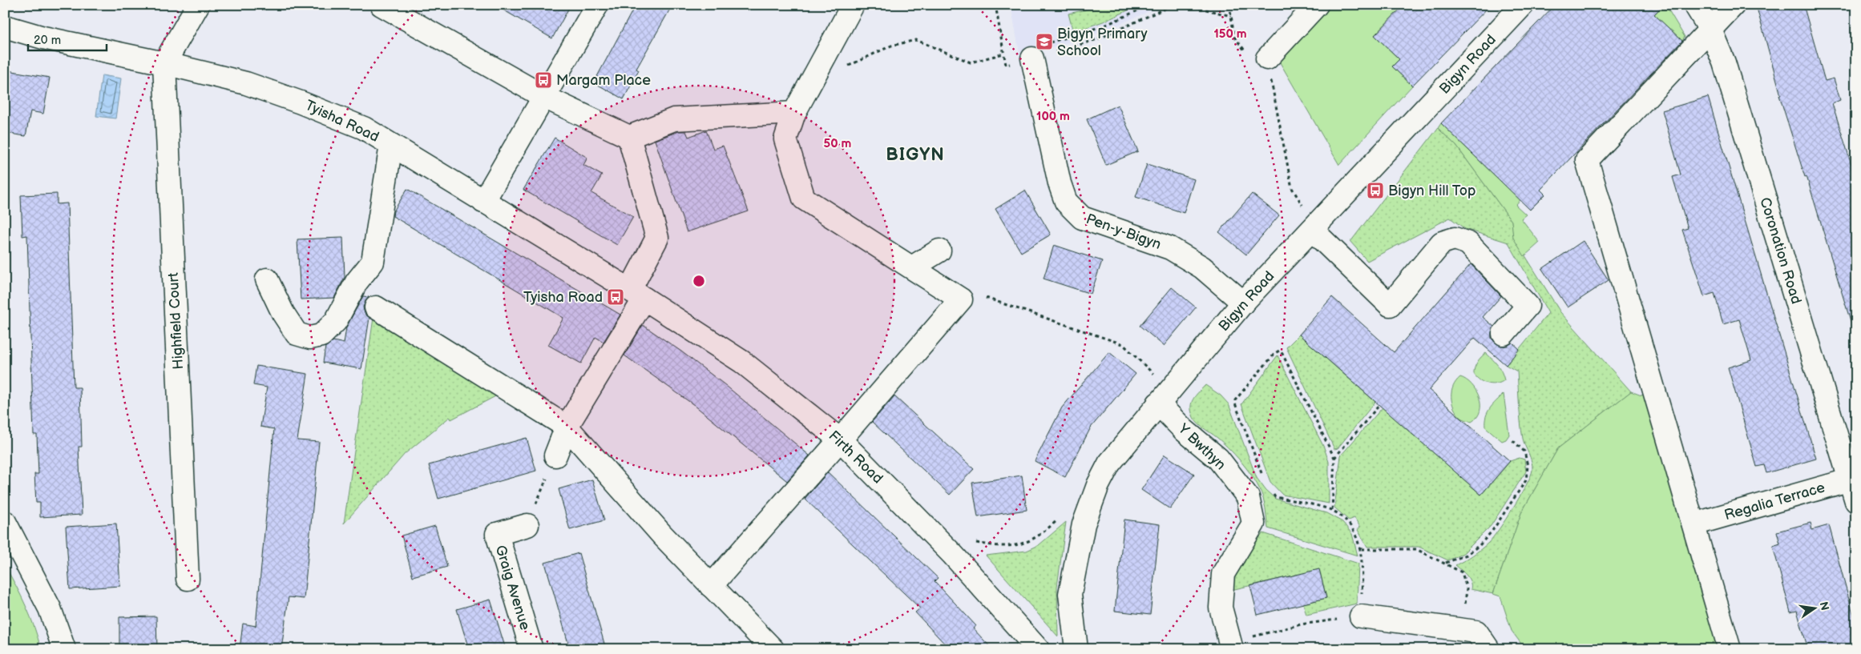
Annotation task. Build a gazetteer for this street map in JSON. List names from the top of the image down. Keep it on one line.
{"streets":{"street":["Bigyn Road","Tyisha Road","Pen-y-Bigyn","Coronation Road","Highfield Court","Y Bwthyn","Firth Road","Regalia Terrace","Graig Avenue"]},"crossings":[["Bigyn Road","Pen-y-Bigyn"],["Bigyn Road","Y Bwthyn"],["Tyisha Road","Highfield Court"],["Tyisha Road","Firth Road"],["Coronation Road","Regalia Terrace"]],"districts":["BIGYN"],"places":{"school or university":["Bigyn Primary School"],"bus stop":["Margam Place","Bigyn Hill Top","Tyisha Road"]},"scale_bar":"20 m","north":"right","rings":["150 m","100 m","50 m"]}
